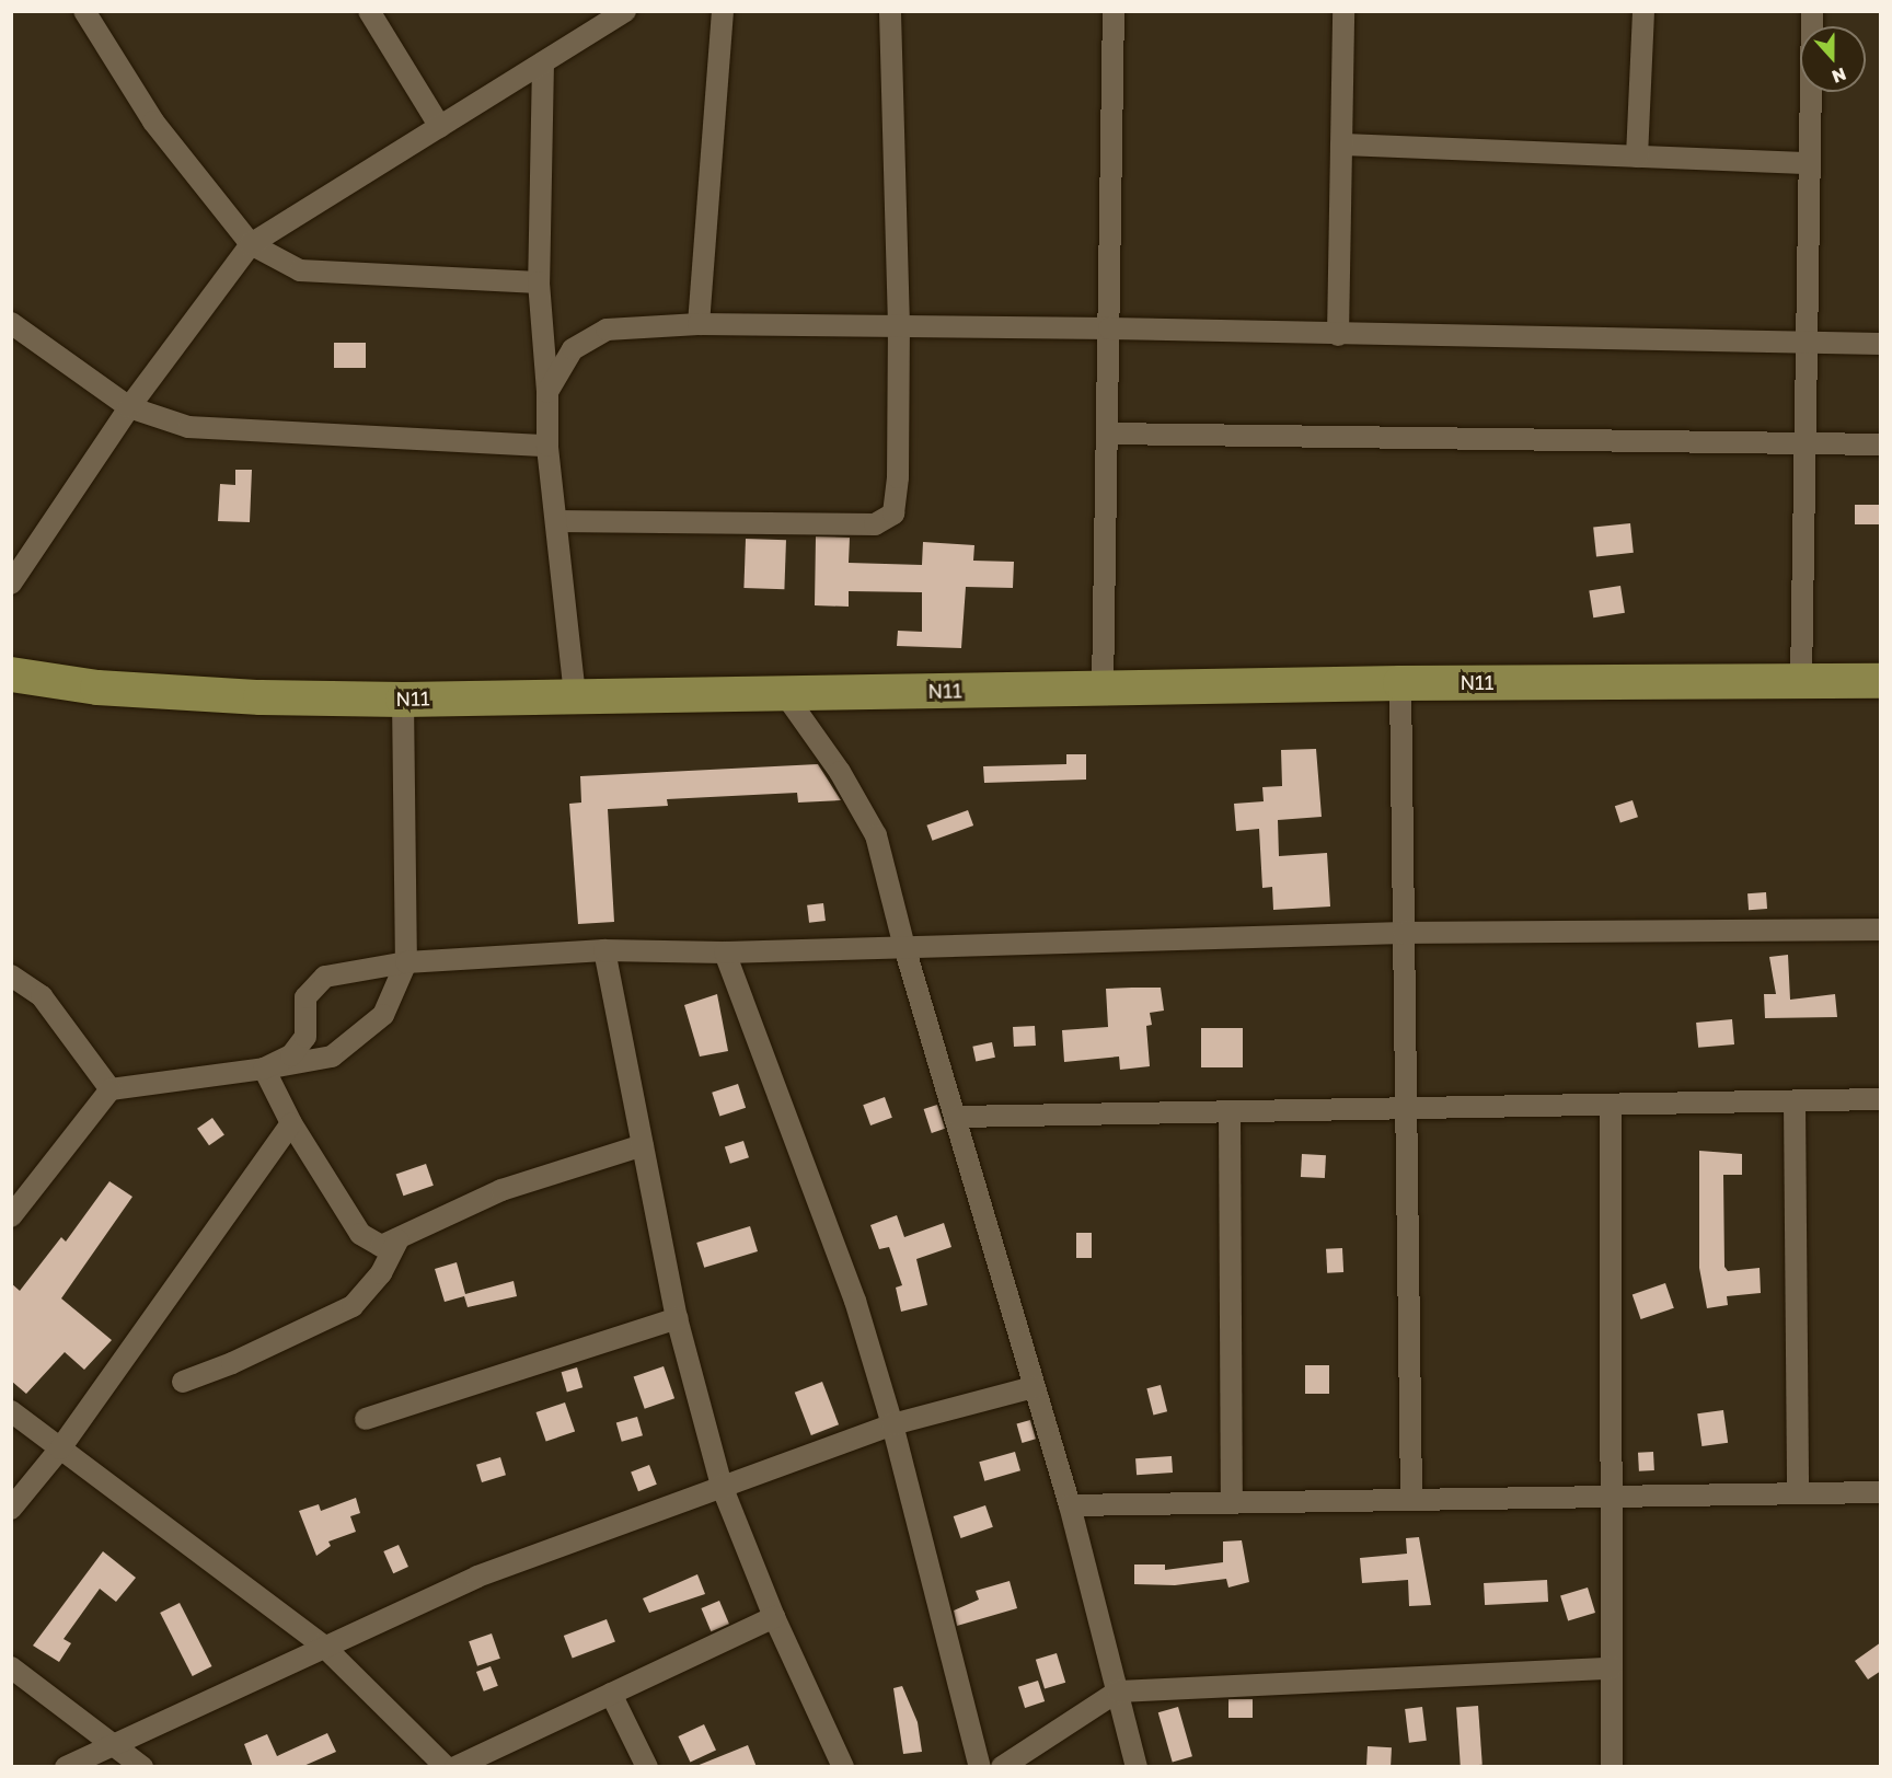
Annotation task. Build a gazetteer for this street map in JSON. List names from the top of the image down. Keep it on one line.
{"streets":{"main road":["N11"]},"north":"bottom"}
